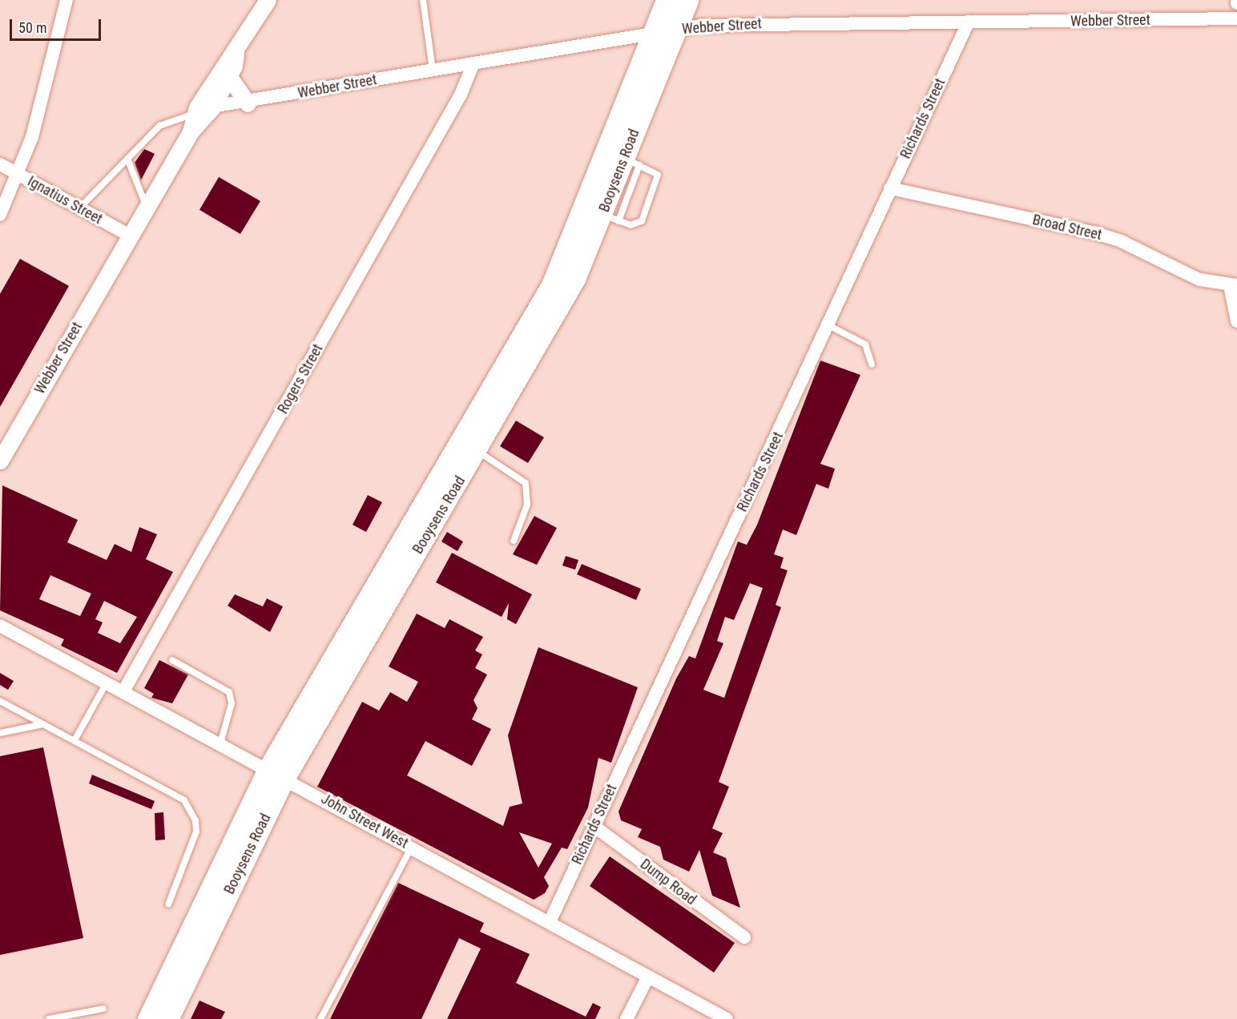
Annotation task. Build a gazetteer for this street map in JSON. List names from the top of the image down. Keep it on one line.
{"streets":{"main road":["Booysens Road"],"street":["Webber Street","Richards Street","Ignatius Street","Broad Street","Rogers Street","John Street West","Dump Road"]},"crossings":[["Webber Street","Richards Street"],["Webber Street","Booysens Road"],["Webber Street","Ignatius Street"],["Webber Street","Rogers Street"],["Richards Street","Broad Street"],["Richards Street","John Street West"],["Richards Street","Dump Road"],["Booysens Road","John Street West"],["Rogers Street","John Street West"]],"scale_bar":"50 m"}
